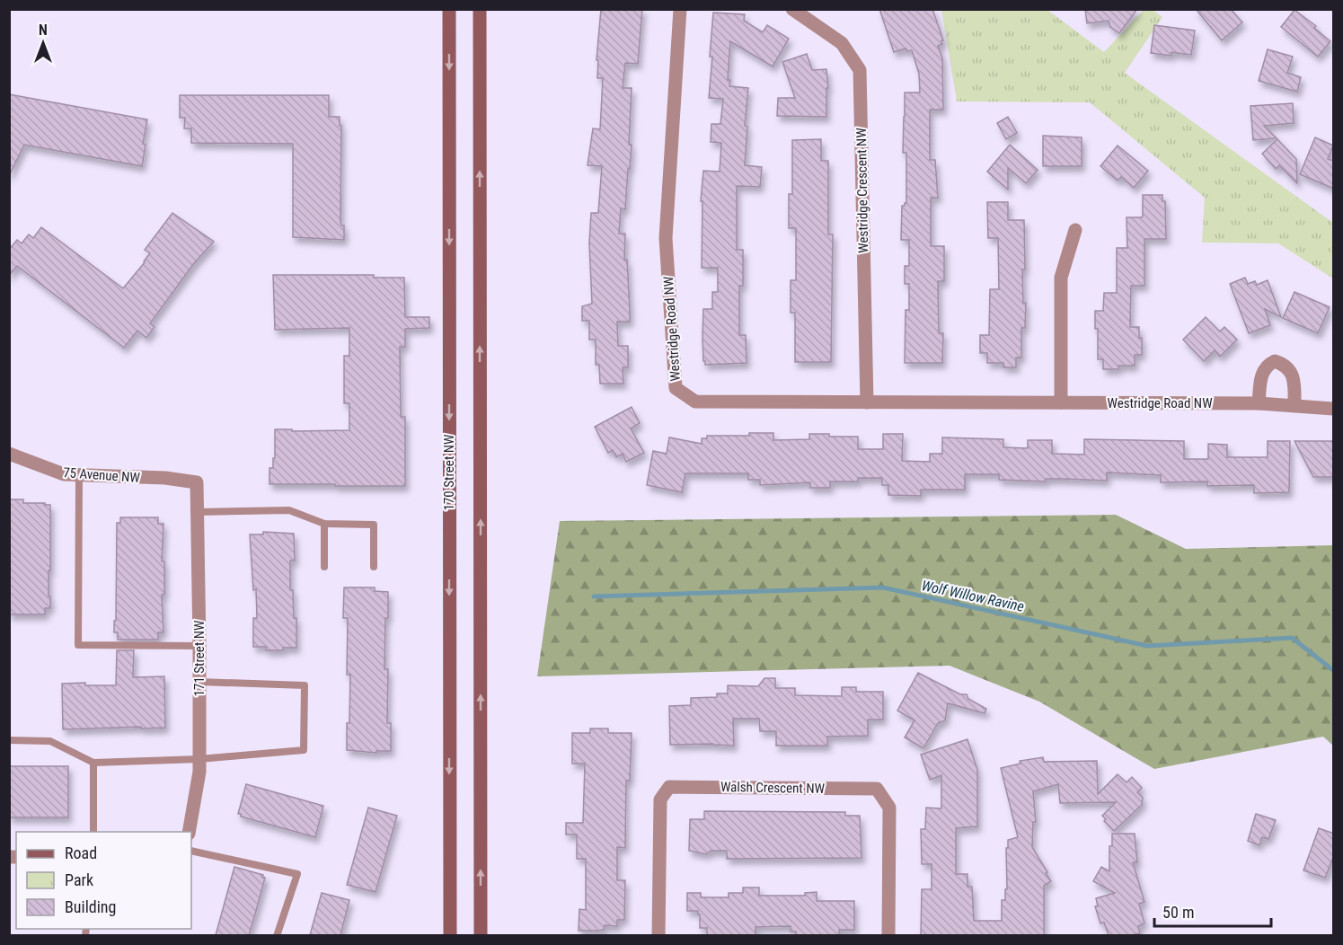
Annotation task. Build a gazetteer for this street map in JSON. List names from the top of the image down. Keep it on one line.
{"streets":{"main road":["170 Street NW"],"street":["Westridge Crescent NW","Westridge Road NW","75 Avenue NW","171 Street NW","Walsh Crescent NW"]},"crossings":[["Westridge Crescent NW","Westridge Road NW"],["75 Avenue NW","171 Street NW"]],"water":["Wolf Willow Ravine"],"legend":["Road","Park","Building"],"scale_bar":"50 m","north":"top"}
